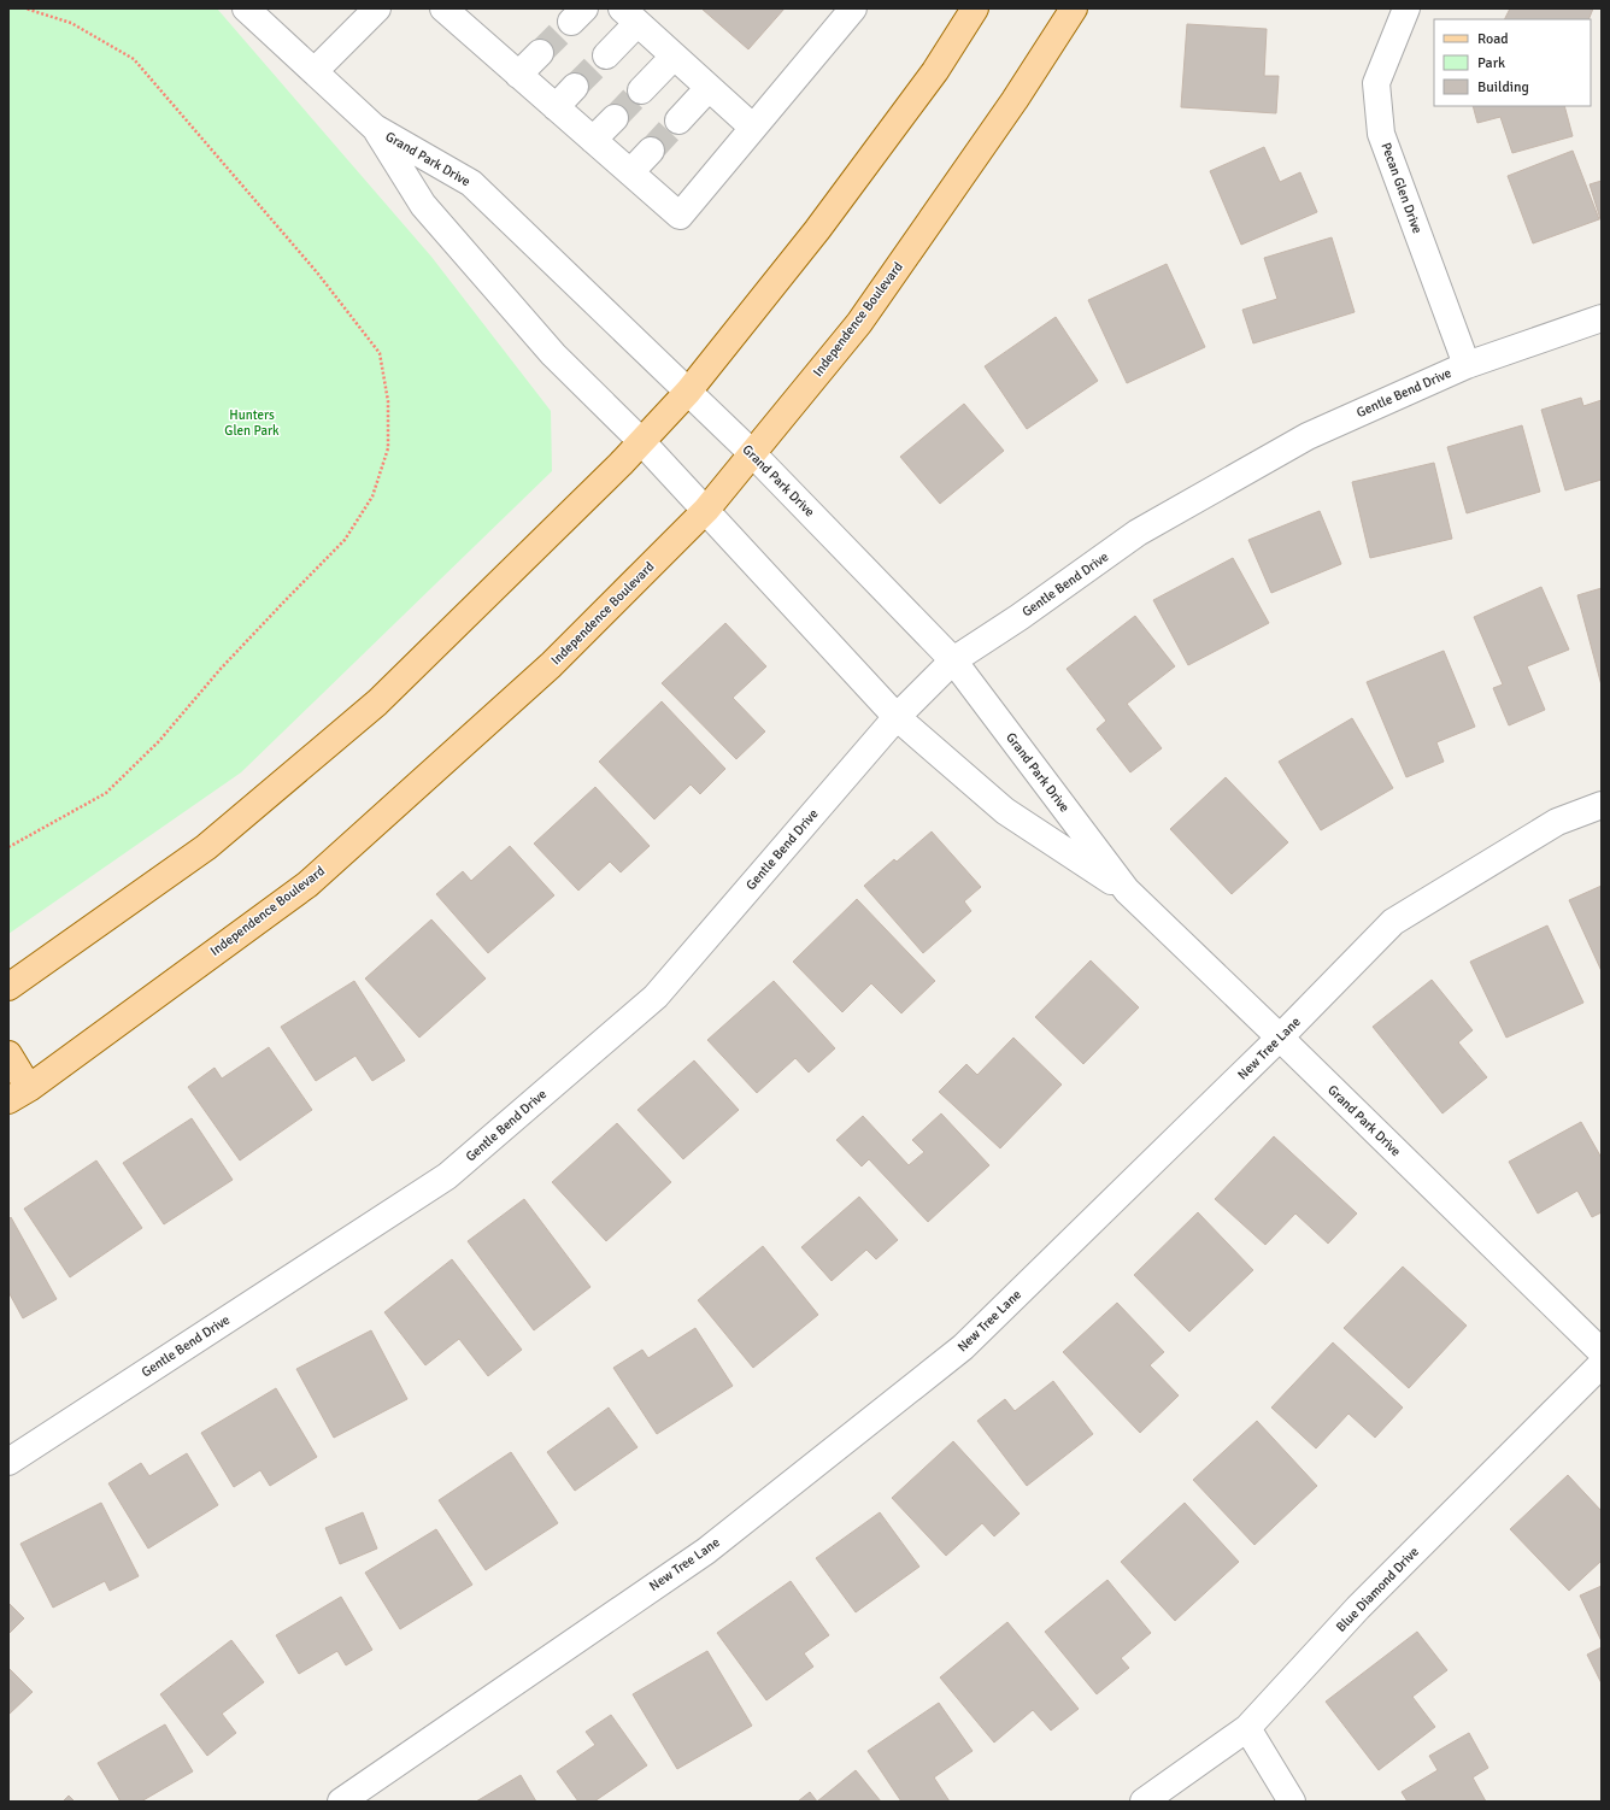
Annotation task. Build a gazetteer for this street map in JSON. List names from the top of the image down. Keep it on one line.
{"streets":{"main road":["Independence Boulevard"],"street":["Grand Park Drive","Pecan Glen Drive","Gentle Bend Drive","New Tree Lane","Blue Diamond Drive"]},"crossings":[["Grand Park Drive","Independence Boulevard"],["Grand Park Drive","Gentle Bend Drive"],["Grand Park Drive","New Tree Lane"],["Pecan Glen Drive","Gentle Bend Drive"]],"parks":["Hunters Glen Park"],"legend":["Road","Park","Building"]}
